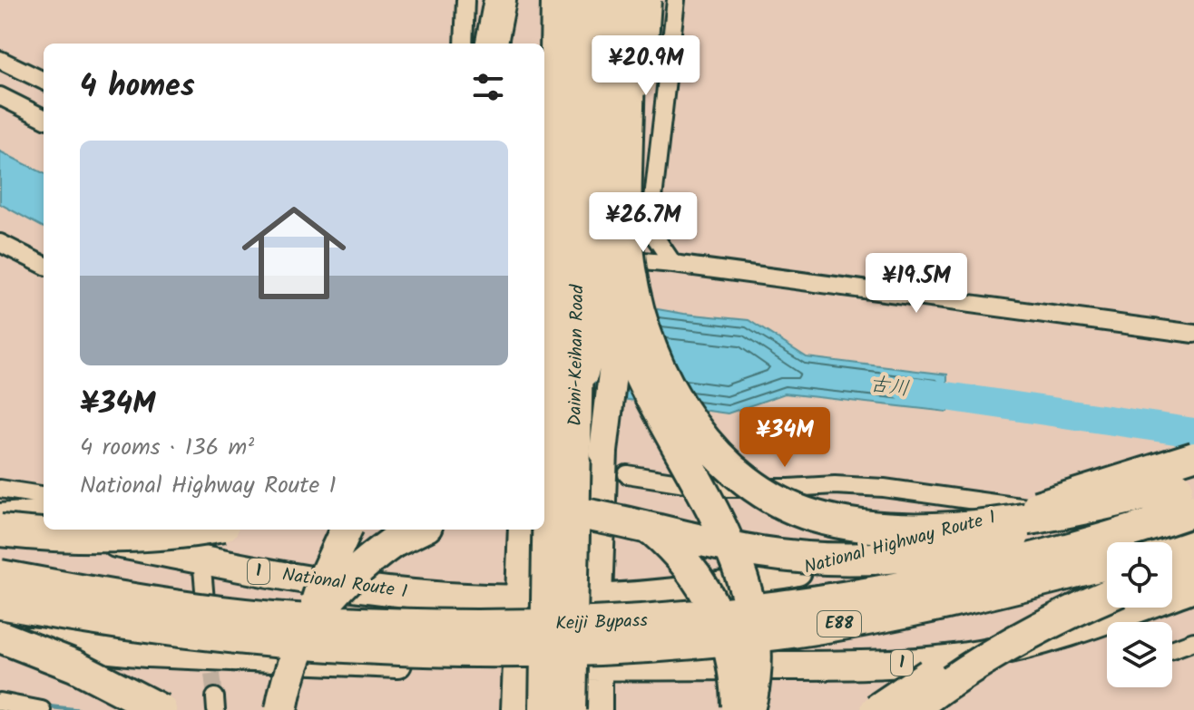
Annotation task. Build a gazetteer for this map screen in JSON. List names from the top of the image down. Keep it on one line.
{"streets":{"highway":["Daini-Keihan Road","National Highway Route 1","1","National Route 1","Keiji Bypass","E88"]},"crossings":[["National Highway Route 1","1"],["National Highway Route 1","National Route 1"],["National Highway Route 1","Keiji Bypass"]],"water":["古川"],"page":{"price":["¥20.9M","¥26.7M","¥19.5M","¥34M"],"heading":"4 homes","list":[{"name":"¥34M","note":"4 rooms · 136 m² · National Highway Route 1"}]}}
